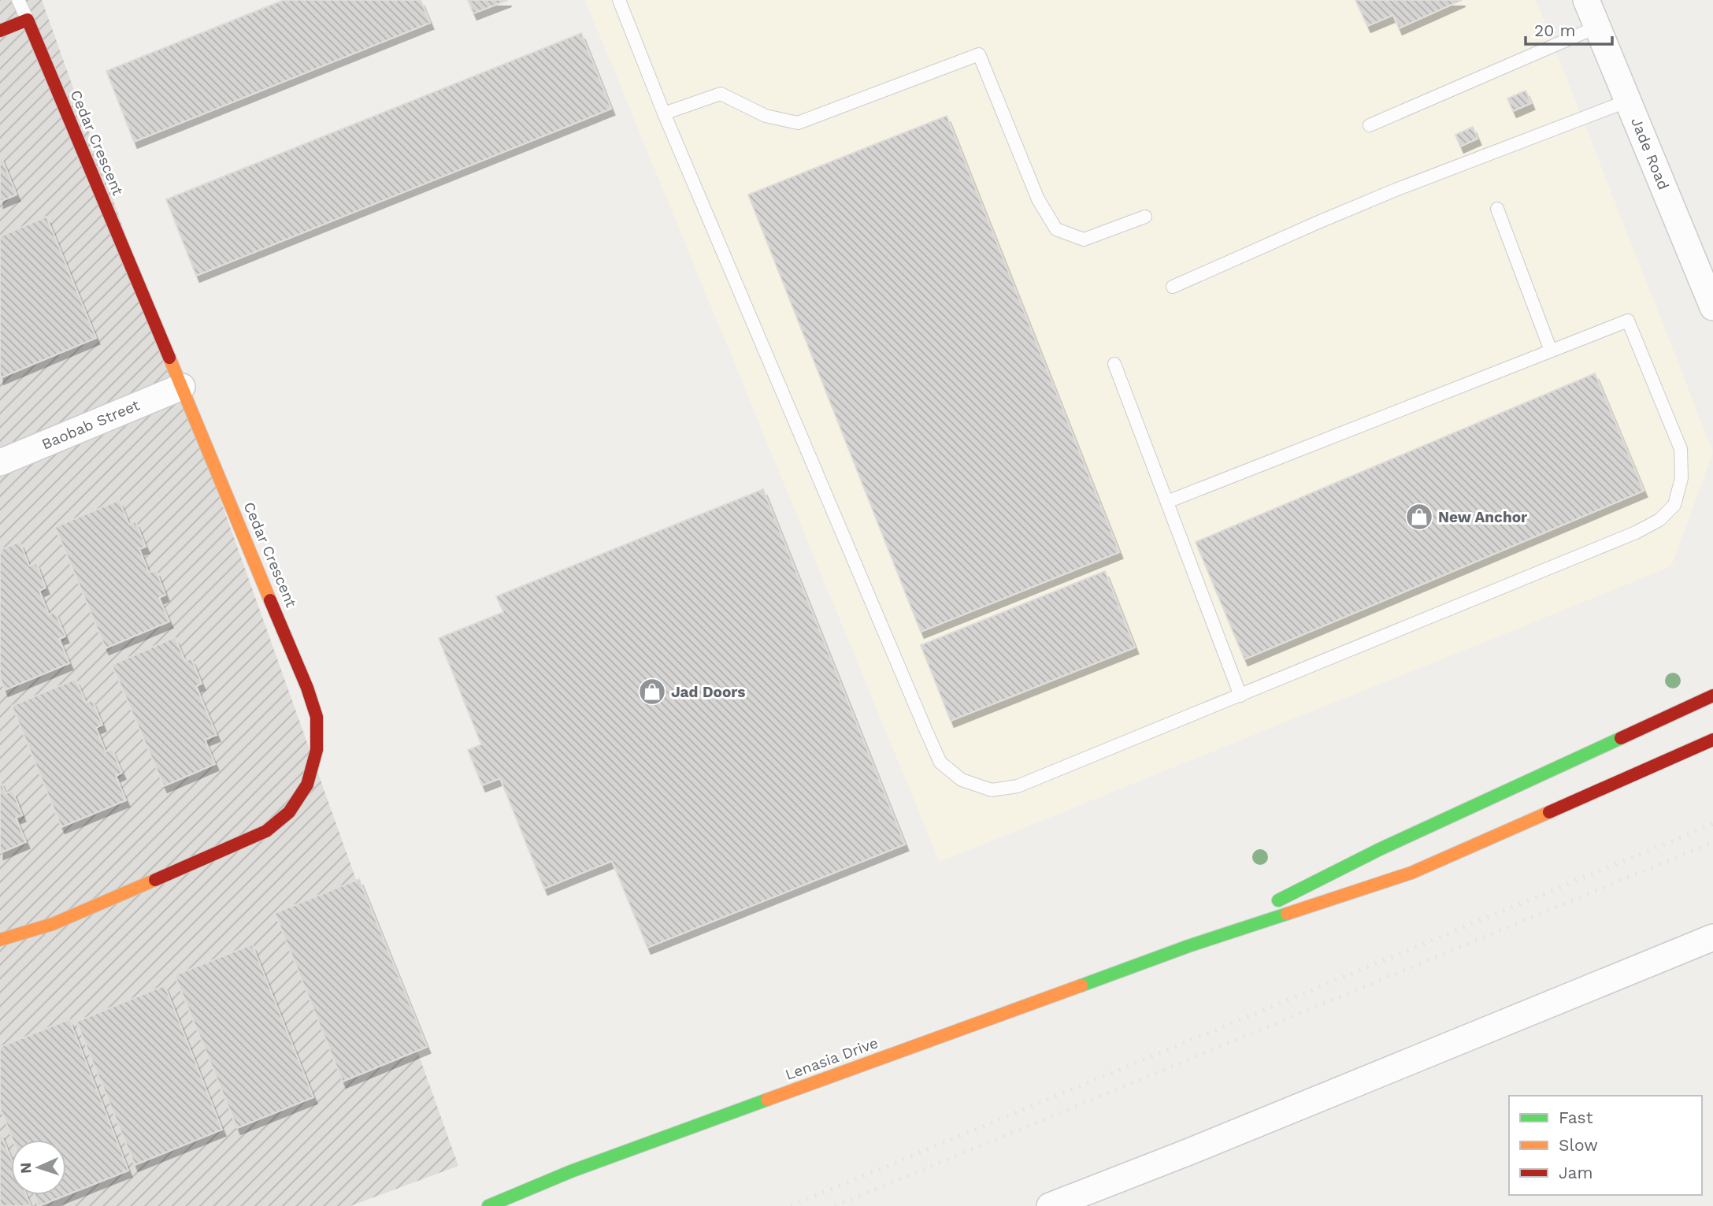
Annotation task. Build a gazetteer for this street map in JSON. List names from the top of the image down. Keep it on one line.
{"streets":{"main road":["Cedar Crescent","Lenasia Drive"],"street":["Jade Road","Baobab Street"]},"crossings":[["Cedar Crescent","Baobab Street"]],"places":{"shop":["New Anchor","Jad Doors"]},"legend":["Fast","Slow","Jam"],"scale_bar":"20 m","north":"left"}
